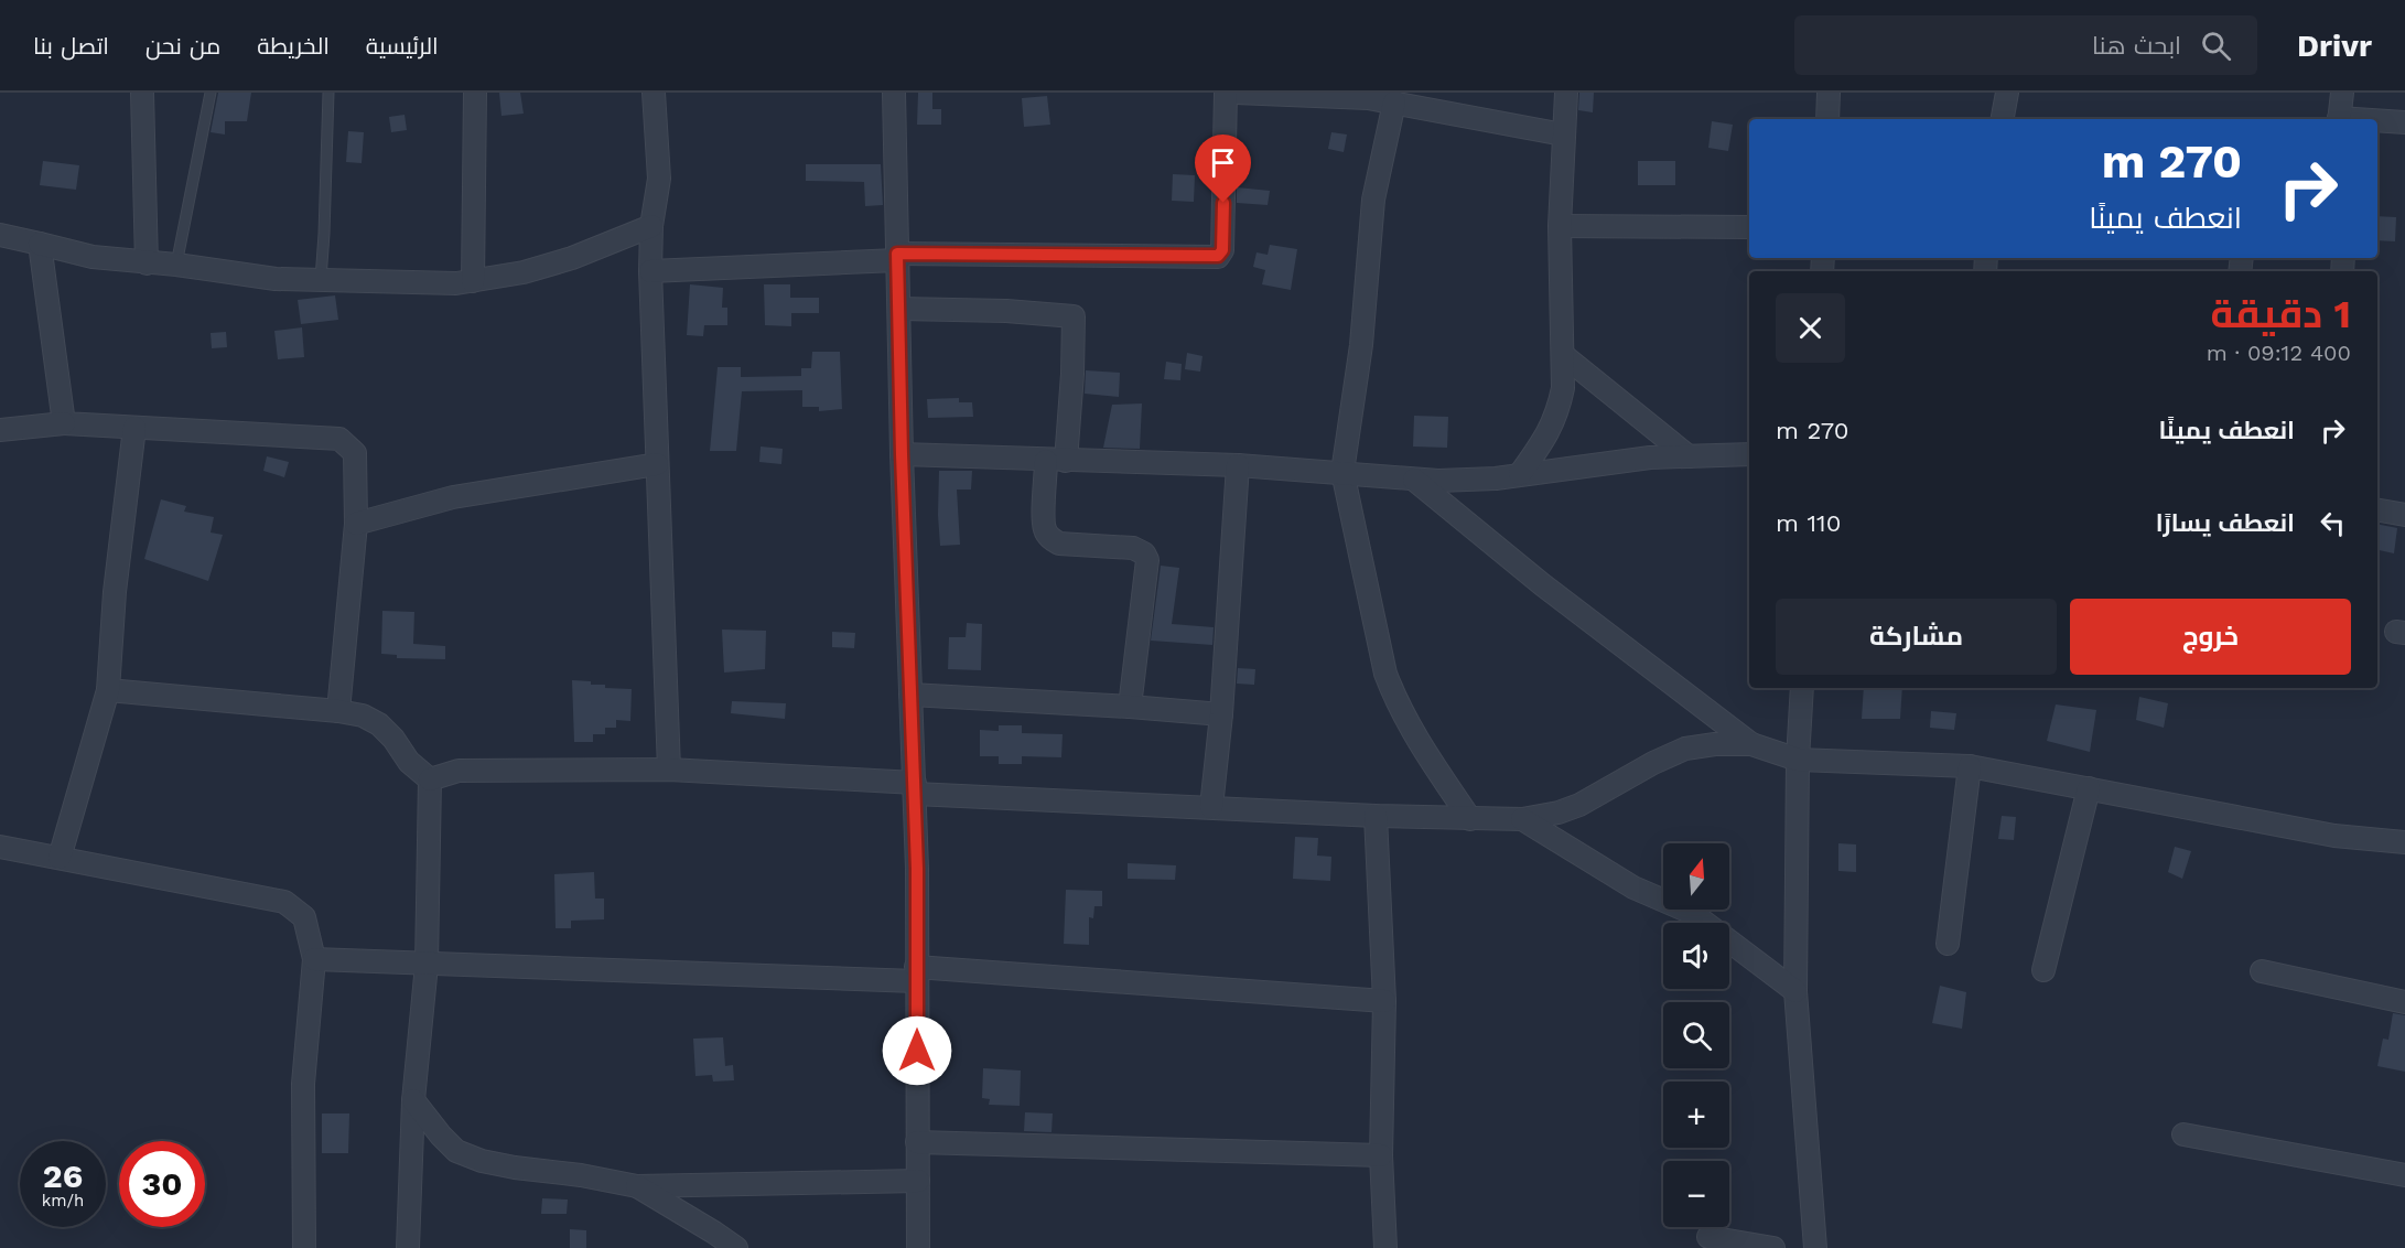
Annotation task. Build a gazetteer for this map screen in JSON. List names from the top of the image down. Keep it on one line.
{"north":"top","page":{"header":"Drivr","search":"ابحث هنا","nav":["الرئيسية","الخريطة","من نحن","اتصل بنا"],"turn":["270 m","انعطف يمينًا"],"heading":["1 دقيقة","400 m · 09:12"],"list":[{"name":"انعطف يمينًا","value":"270 m"},{"name":"انعطف يسارًا","value":"110 m"}],"buttons":["خروج","مشاركة"],"map_buttons":["+","−"],"speed":"26 km/h","limit":"30"}}
